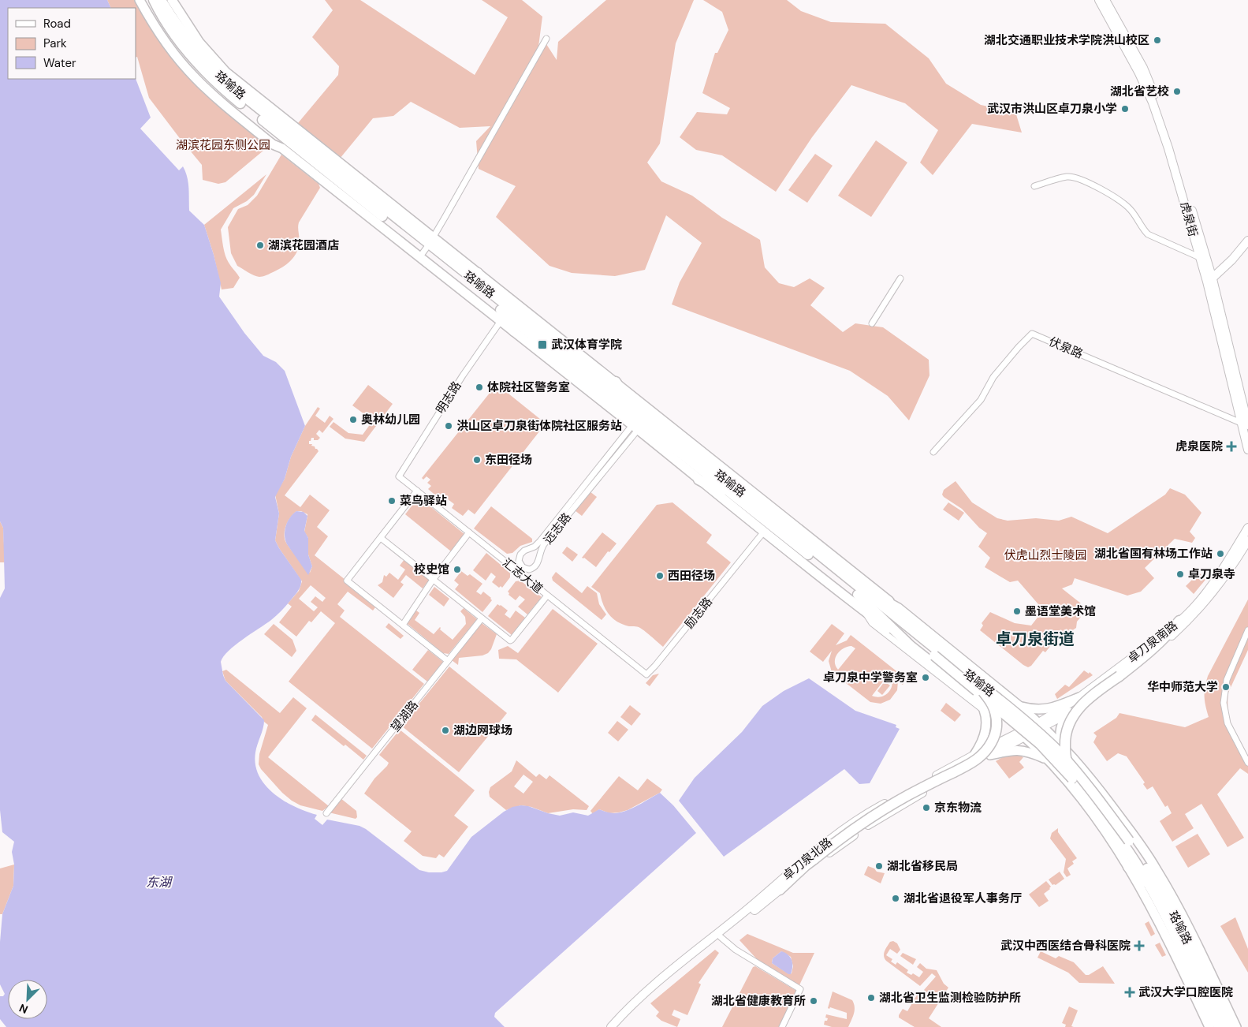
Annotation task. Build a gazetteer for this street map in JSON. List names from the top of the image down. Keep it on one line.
{"streets":{"highway":["珞喻路"],"main road":["虎泉街","卓刀泉南路","卓刀泉北路"],"street":["伏泉路","明志路","远志路","汇志大道","励志路","望湖路"]},"crossings":[["虎泉街","伏泉路"],["明志路","汇志大道"],["汇志大道","励志路"],["卓刀泉南路","卓刀泉北路"]],"districts":["卓刀泉街道"],"water":["东湖"],"parks":["湖滨花园东侧公园","伏虎山烈士陵园"],"places":{"other":["湖北交通职业技术学院洪山校区","湖北省艺校","武汉市洪山区卓刀泉小学","湖滨花园酒店","体院社区警务室","奥林幼儿园","洪山区卓刀泉街体院社区服务站","东田径场","菜鸟驿站","湖北省国有林场工作站","校史馆","卓刀泉寺","西田径场","墨语堂美术馆","卓刀泉中学警务室","华中师范大学","湖边网球场","京东物流","湖北省移民局","湖北省退役军人事务厅","湖北省卫生监测检验防护所","湖北省健康教育所"],"transit":["武汉体育学院"],"health":["虎泉医院","武汉中西医结合骨科医院","武汉大学口腔医院"]},"legend":["Road","Park","Water"],"north":"bottom left"}
